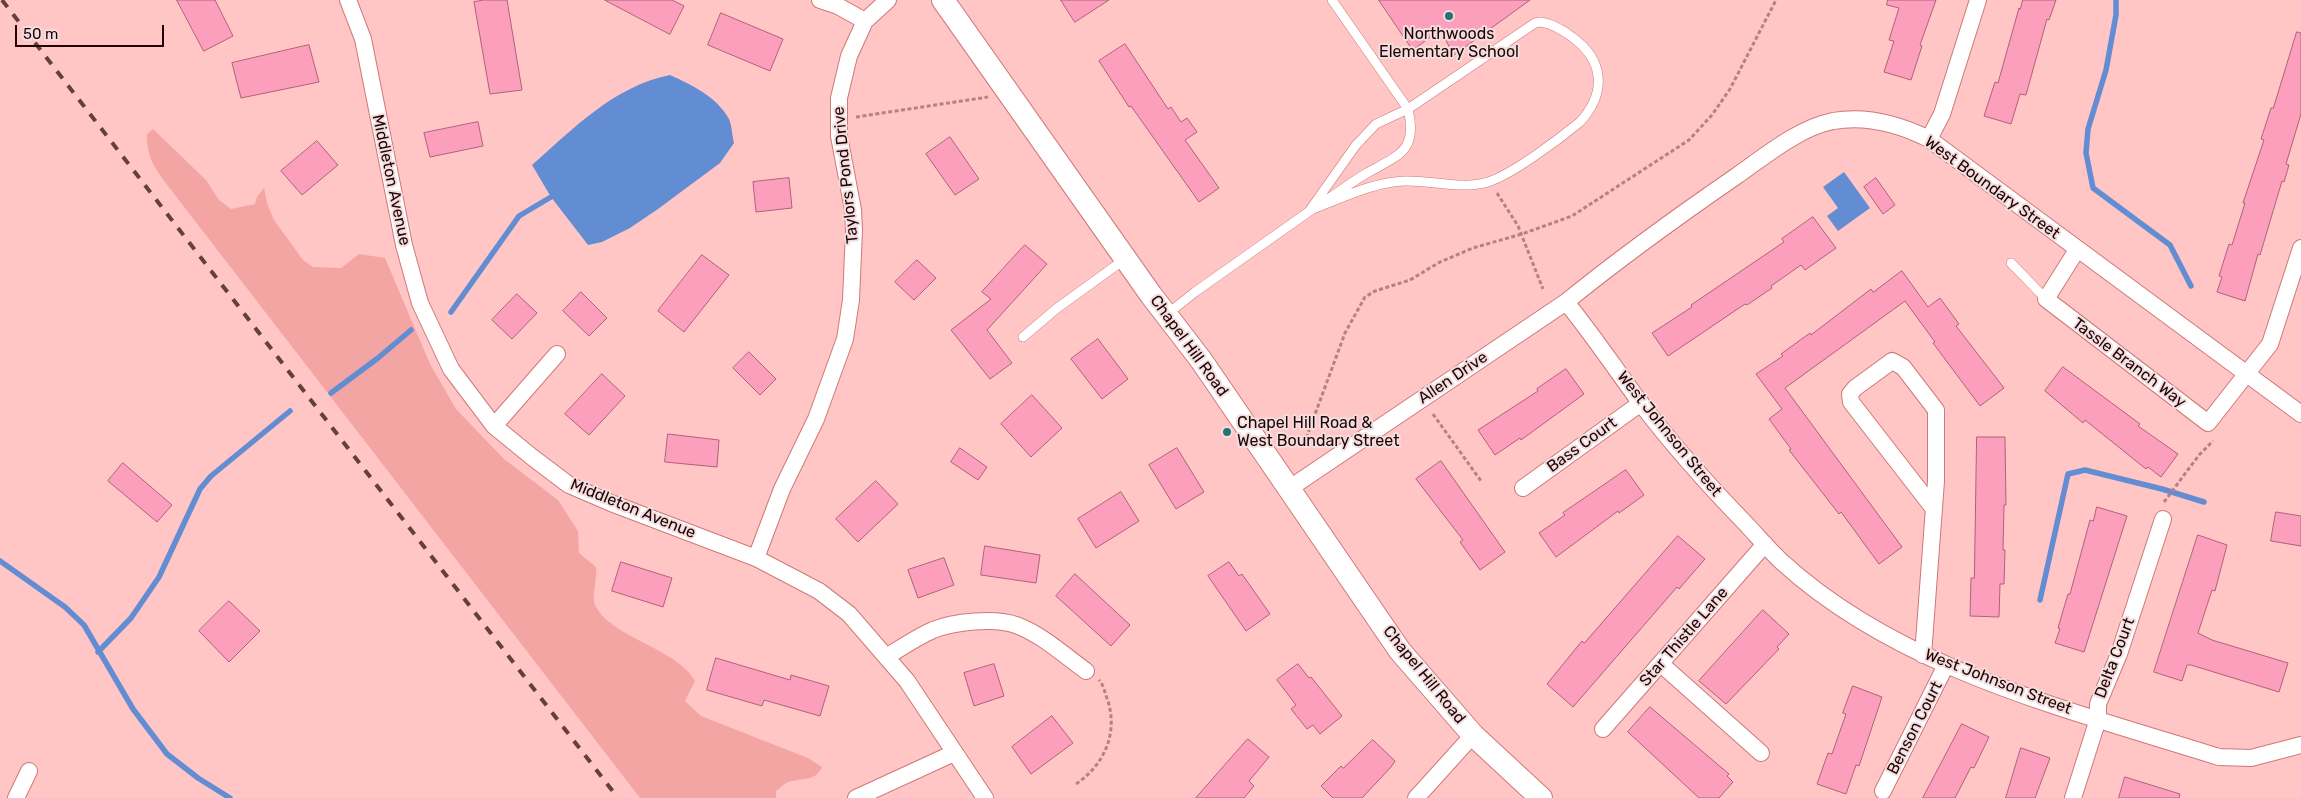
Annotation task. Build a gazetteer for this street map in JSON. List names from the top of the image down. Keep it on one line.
{"streets":{"main road":["Chapel Hill Road"],"street":["Taylors Pond Drive","Middleton Avenue","West Boundary Street","Tassle Branch Way","Allen Drive","West Johnson Street","Bass Court","Star Thistle Lane","Delta Court","Benson Court"]},"crossings":[["Taylors Pond Drive","Middleton Avenue"],["West Boundary Street","Tassle Branch Way"],["West Boundary Street","Allen Drive"],["West Boundary Street","West Johnson Street"],["Chapel Hill Road","Allen Drive"],["Allen Drive","West Johnson Street"],["West Johnson Street","Bass Court"],["West Johnson Street","Star Thistle Lane"],["West Johnson Street","Delta Court"],["West Johnson Street","Benson Court"]],"places":["Northwoods Elementary School","Chapel Hill Road & West Boundary Street"],"scale_bar":"50 m"}
